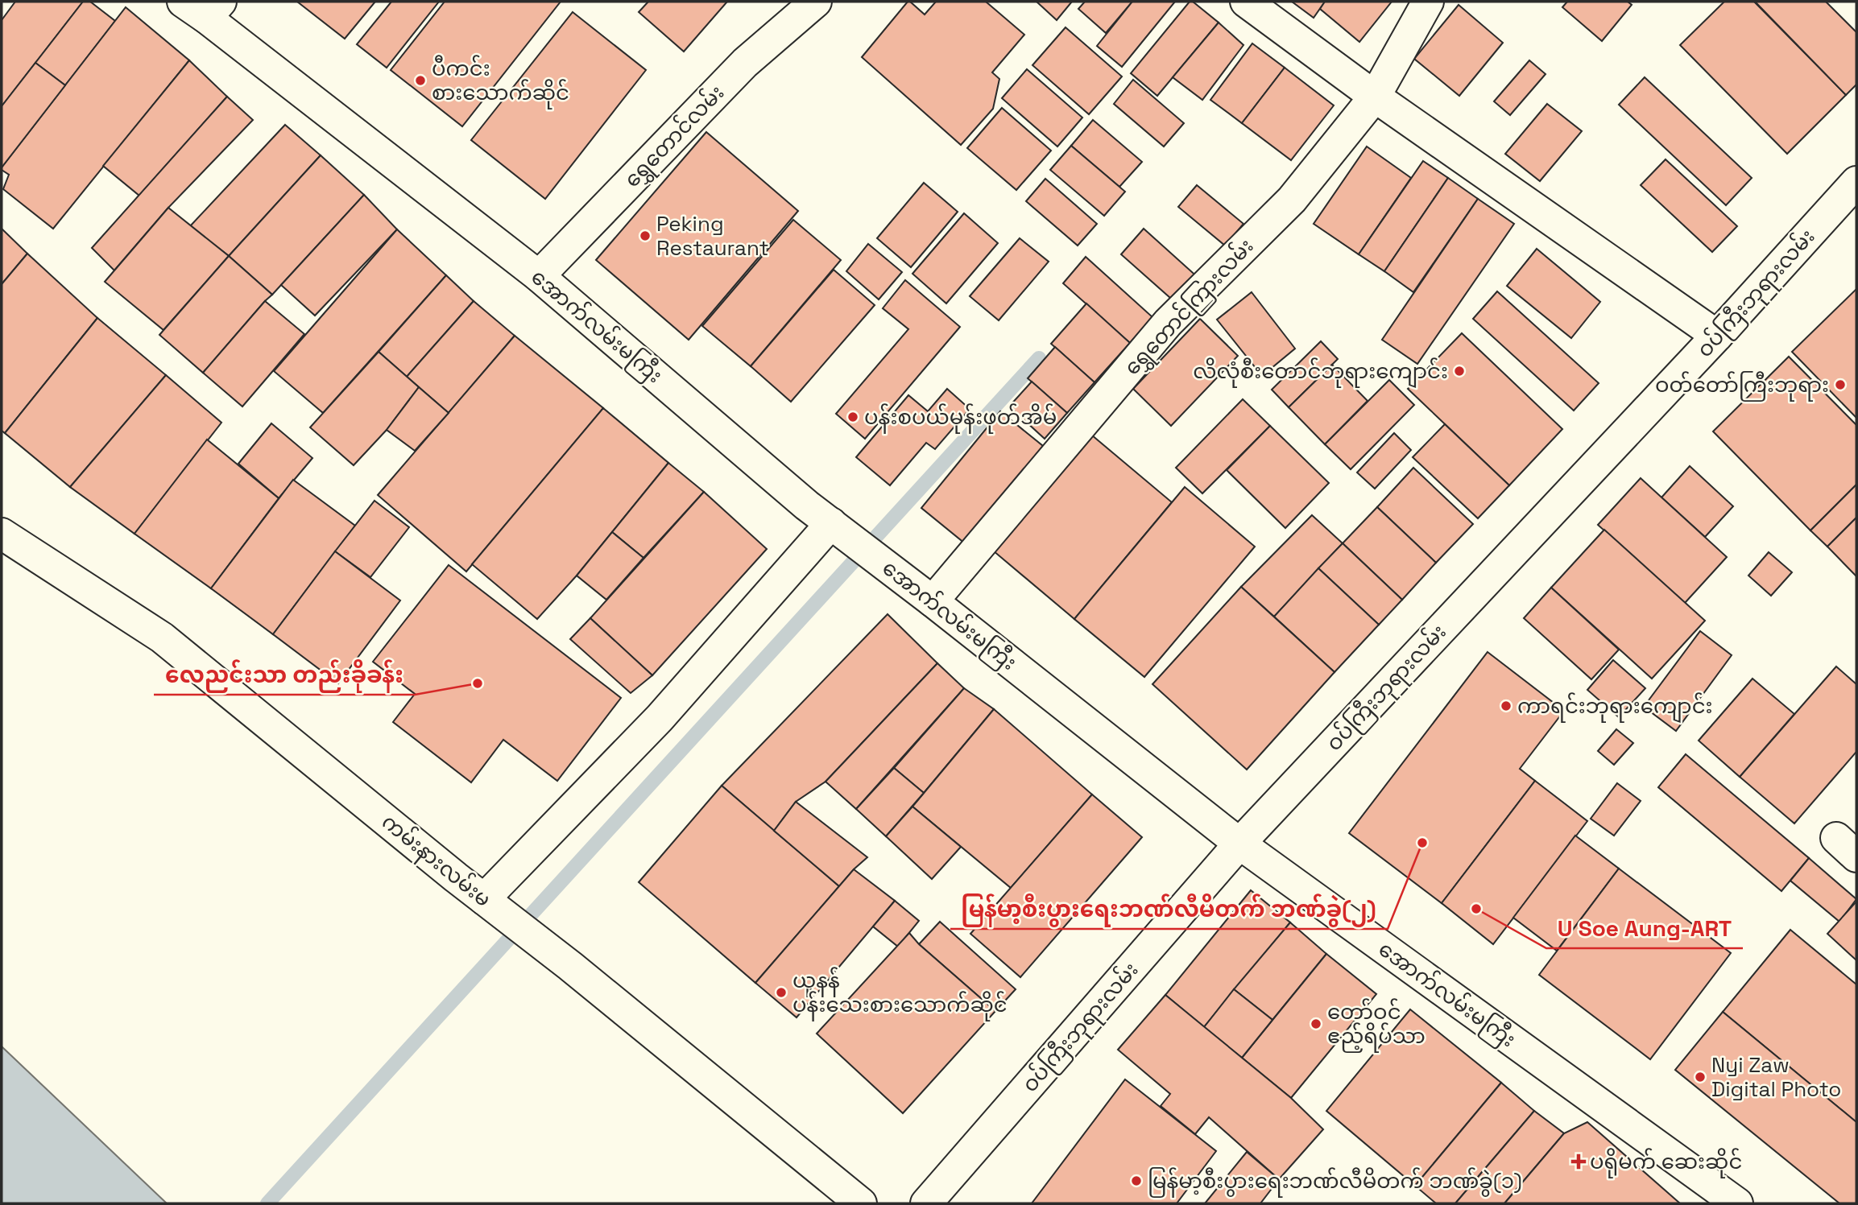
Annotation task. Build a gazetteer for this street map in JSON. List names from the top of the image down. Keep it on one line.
{"streets":{"street":["ရွှေတောင်လမ်း","ဝပ်ကြီးဘုရားလမ်း","ရွှေတောင်ကြားလမ်း","အောက်လမ်းမကြီး","ကမ်းနားလမ်းမ"]},"crossings":[["ရွှေတောင်လမ်း","အောက်လမ်းမကြီး"],["ဝပ်ကြီးဘုရားလမ်း","အောက်လမ်းမကြီး"],["ရွှေတောင်ကြားလမ်း","အောက်လမ်းမကြီး"]],"places":{"other":["ပီကင်း စားသောက်ဆိုင်","Peking Restaurant","လိလုံစီးတောင်ဘုရားကျောင်း","ဝတ်တော်ကြီးဘုရား","ပန်းစပယ်မုန်းဖုတ်အိမ်","လေညင်းသာ တည်းခိုခန်း","ကာရင်းဘုရားကျောင်း","မြန်မာ့စီးပွားရေးဘဏ်လီမိတက် ဘဏ်ခွဲ(၂)","U Soe Aung-ART","ယူနန် ပန်းသေးစားသောက်ဆိုင်","တော်ဝင် ဧည့်ရိပ်သာ","Nyi Zaw Digital Photo","မြန်မာ့စီးပွားရေးဘဏ်လီမိတက် ဘဏ်ခွဲ(၁)"],"health":["ပရိုမက် ဆေးဆိုင်"]}}
